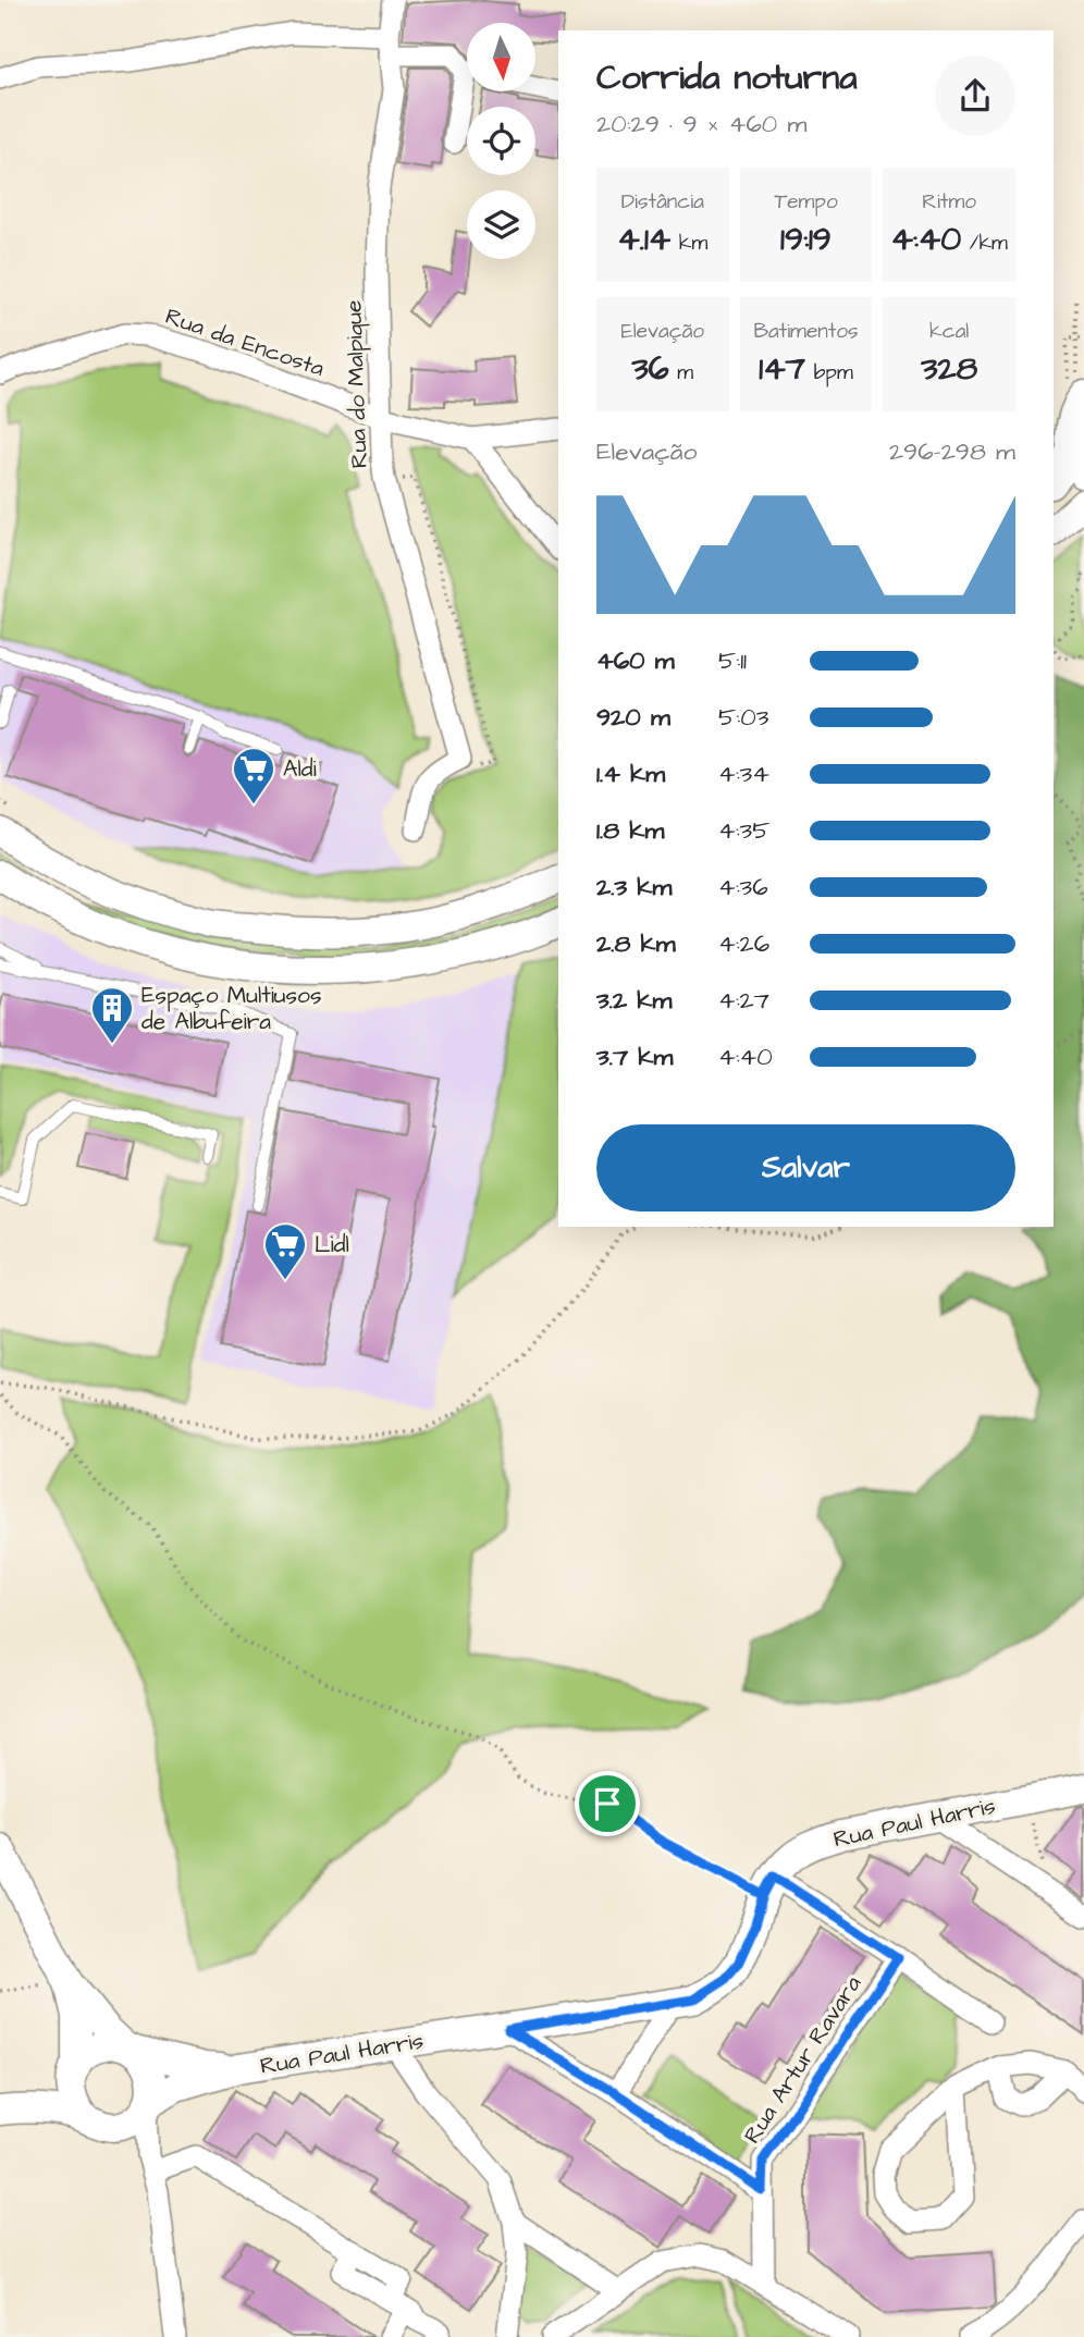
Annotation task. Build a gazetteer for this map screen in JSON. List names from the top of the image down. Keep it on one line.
{"streets":{"street":["Rua da Encosta","Rua do Malpique","Rua Paul Harris","Rua Artur Ravara"]},"crossings":[["Rua da Encosta","Rua do Malpique"]],"places":{"supermarket":["Aldi","Lidl"],"building":["Espaço Multiusos de Albufeira"]},"north":"bottom","page":{"heading":["Corrida noturna","20:29 · 9 × 460 m"],"stats":[["Distância","4.14 km"],["Tempo","19:19"],["Ritmo","4:40 /km"],["Elevação","36 m"],["Batimentos","147 bpm"],["kcal","328"]],"chart":["Elevação","296–298 m"],"list":[{"name":"460 m","note":"5:11"},{"name":"920 m","note":"5:03"},{"name":"1.4 km","note":"4:34"},{"name":"1.8 km","note":"4:35"},{"name":"2.3 km","note":"4:36"},{"name":"2.8 km","note":"4:26"},{"name":"3.2 km","note":"4:27"},{"name":"3.7 km","note":"4:40"}],"buttons":"Salvar"}}
